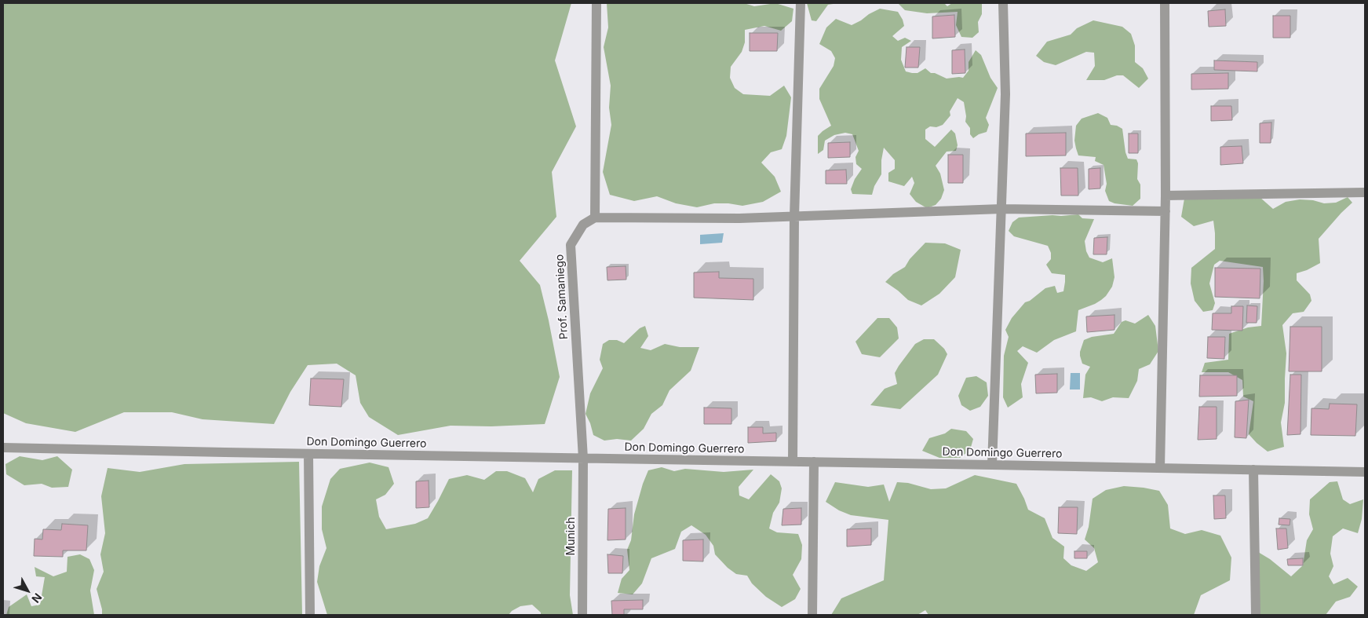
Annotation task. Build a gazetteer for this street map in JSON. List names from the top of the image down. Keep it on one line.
{"streets":{"street":["Prof. Samaniego","Don Domingo Guerrero","Munich"]},"crossings":[["Prof. Samaniego","Don Domingo Guerrero"],["Prof. Samaniego","Munich"],["Don Domingo Guerrero","Munich"]],"north":"bottom right"}
